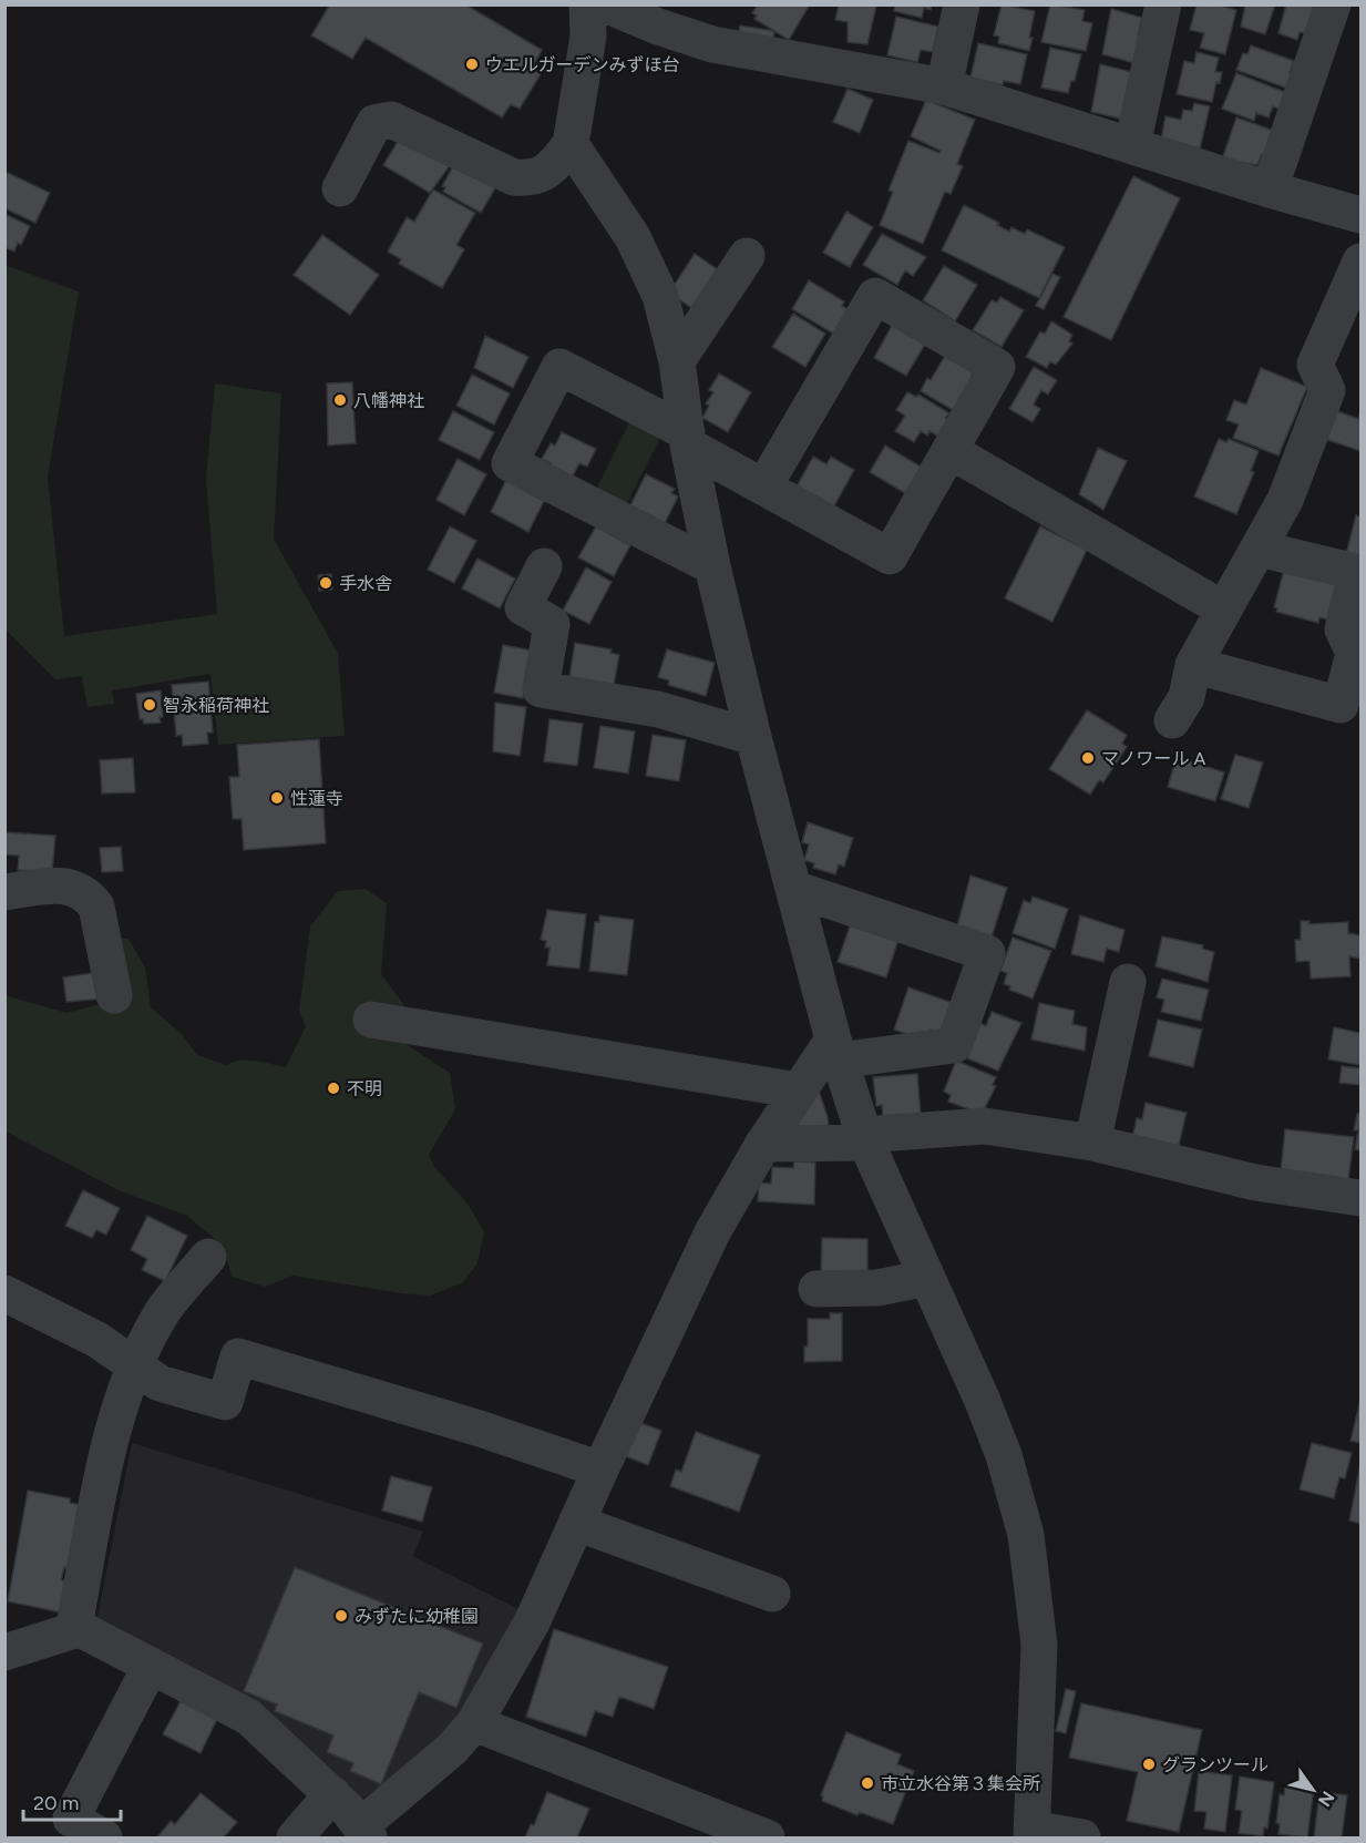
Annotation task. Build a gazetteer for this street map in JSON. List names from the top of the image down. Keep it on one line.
{"places":["ウエルガーデンみずほ台","八幡神社","手水舎","智永稲荷神社","マノワール A","性蓮寺","不明","みずたに幼稚園","グランツール","市立水谷第３集会所"],"scale_bar":"20 m","north":"bottom right"}
